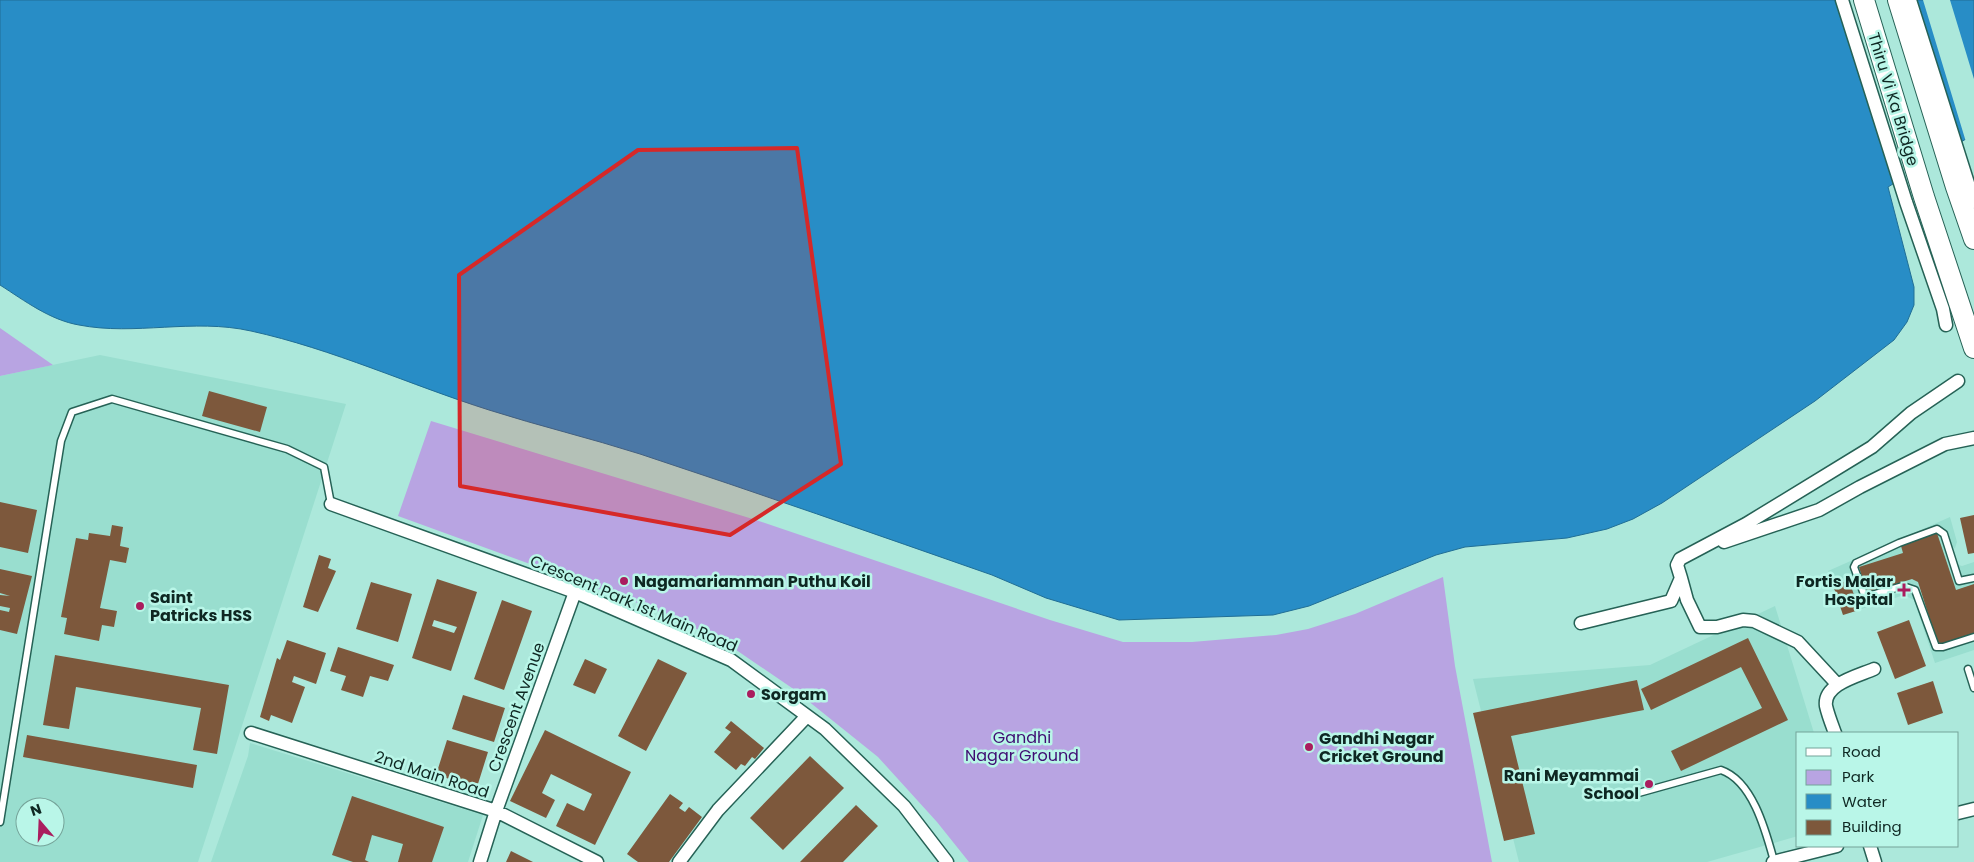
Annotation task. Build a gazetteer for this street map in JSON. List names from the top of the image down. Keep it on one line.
{"streets":{"main road":["Thiru Vi Ka Bridge"],"street":["Crescent Park 1st Main Road","Crescent Avenue","2nd Main Road"]},"crossings":[["Crescent Park 1st Main Road","Crescent Avenue"],["Crescent Avenue","2nd Main Road"]],"parks":["Gandhi Nagar Ground"],"places":{"other":["Nagamariamman Puthu Koil","Saint Patricks HSS","Sorgam","Gandhi Nagar Cricket Ground","Rani Meyammai School"],"health":["Fortis Malar Hospital"]},"legend":["Road","Park","Water","Building"],"north":"top"}
